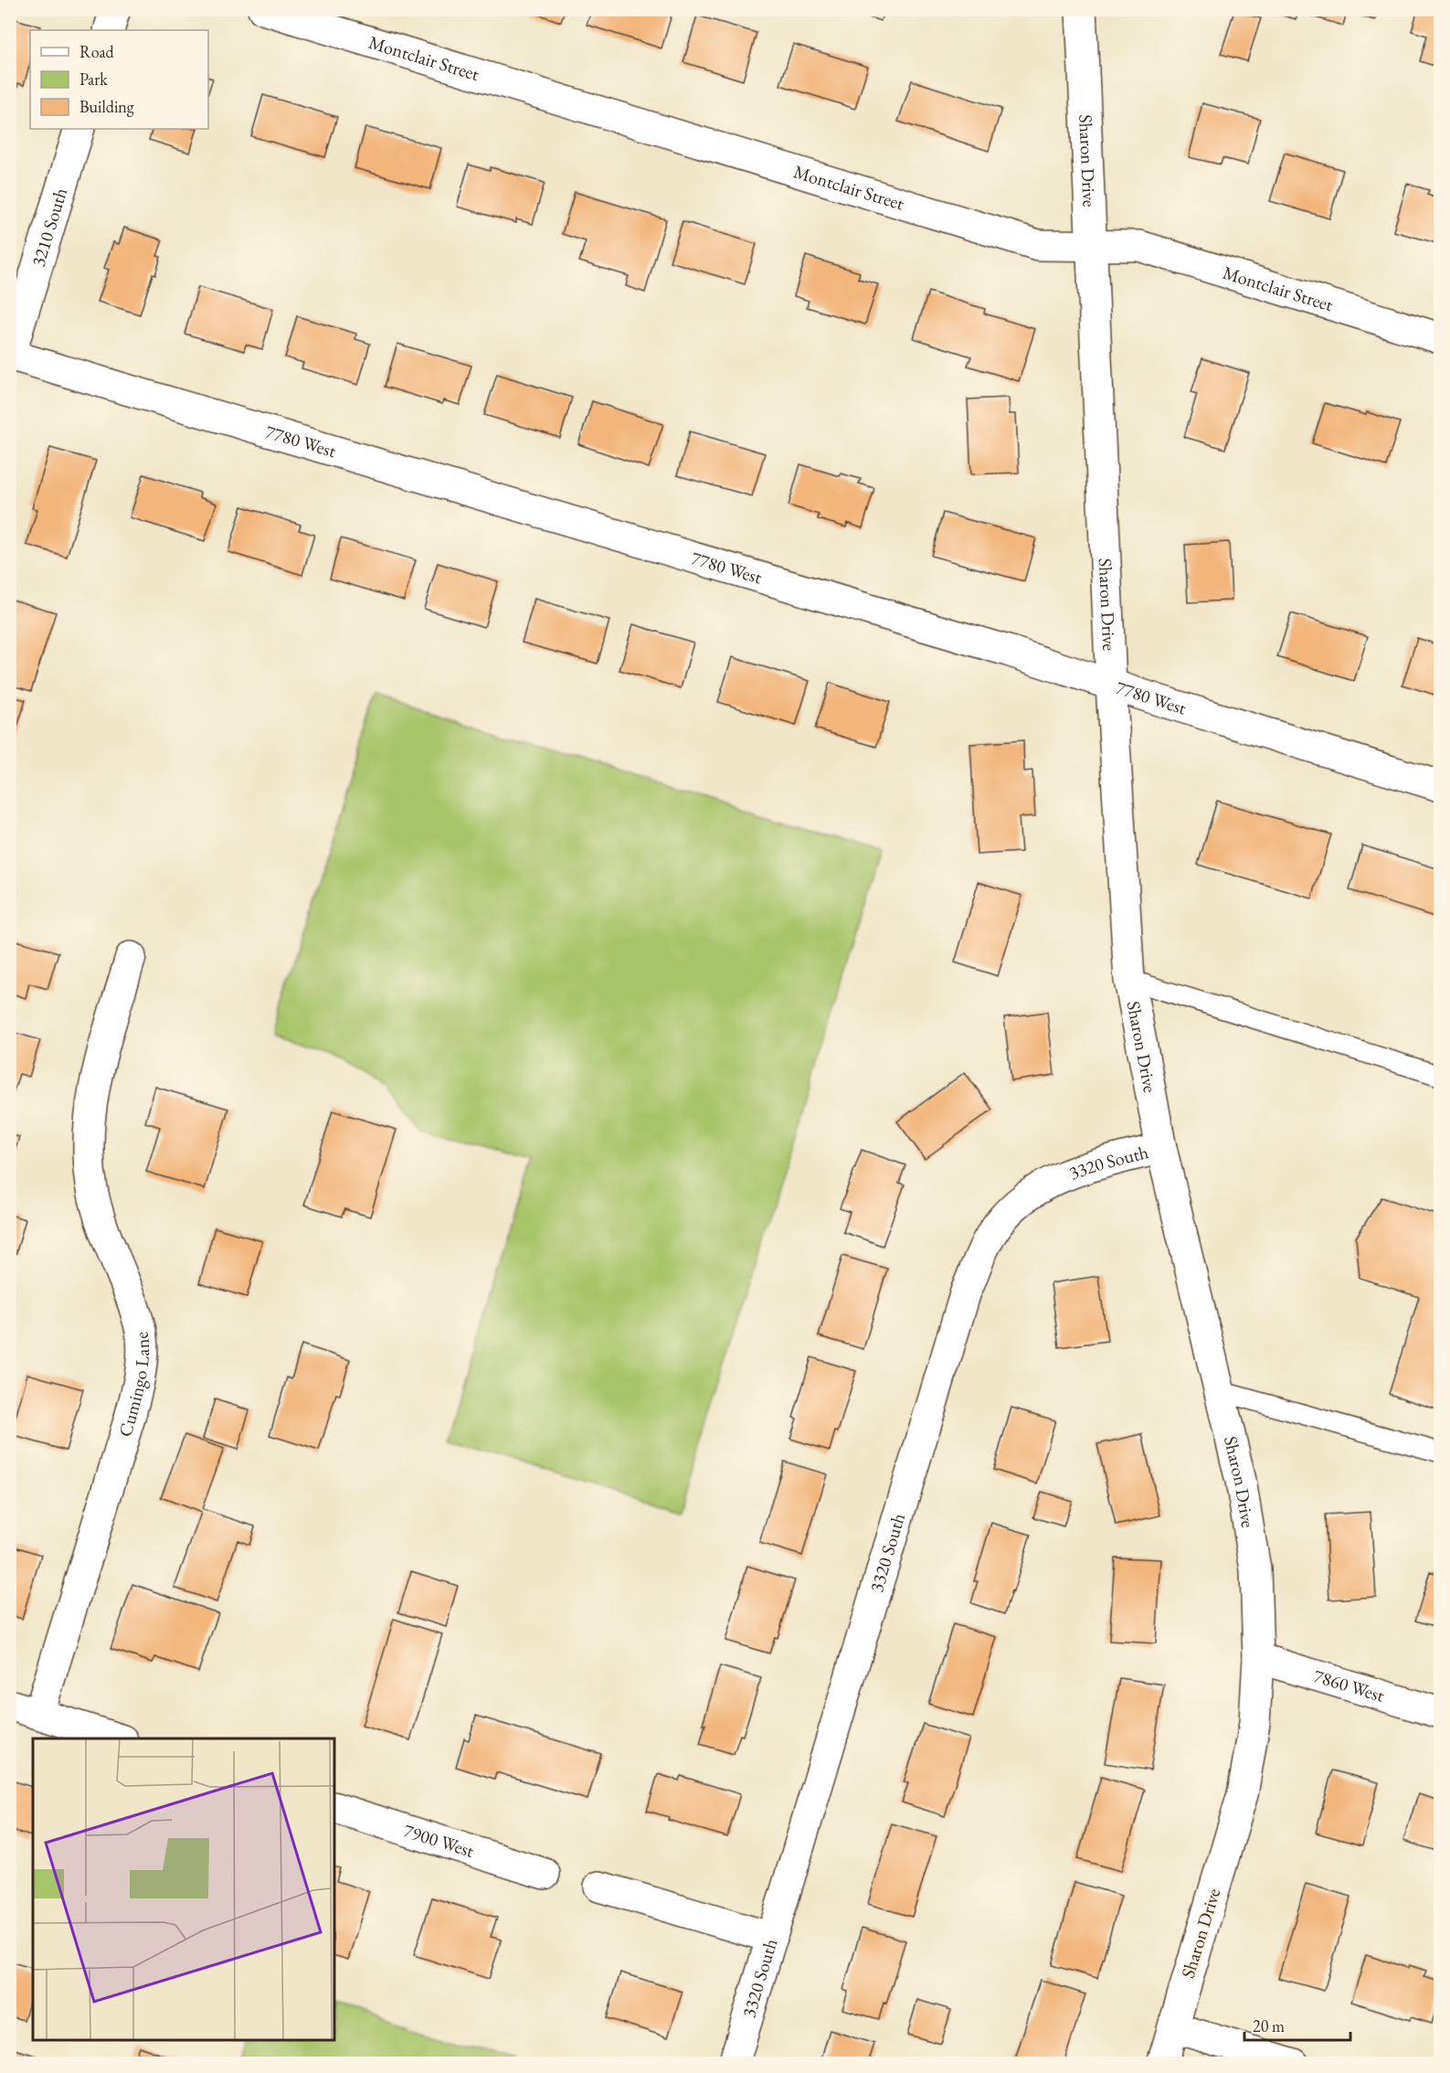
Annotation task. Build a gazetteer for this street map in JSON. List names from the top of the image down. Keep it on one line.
{"streets":{"street":["Montclair Street","Sharon Drive","3210 South","7780 West","3320 South","Cumingo Lane","7860 West","7900 West"]},"crossings":[["Montclair Street","Sharon Drive"],["Sharon Drive","7780 West"],["Sharon Drive","3320 South"],["Sharon Drive","7860 West"],["3210 South","7780 West"]],"legend":["Road","Park","Building"],"scale_bar":"20 m"}
